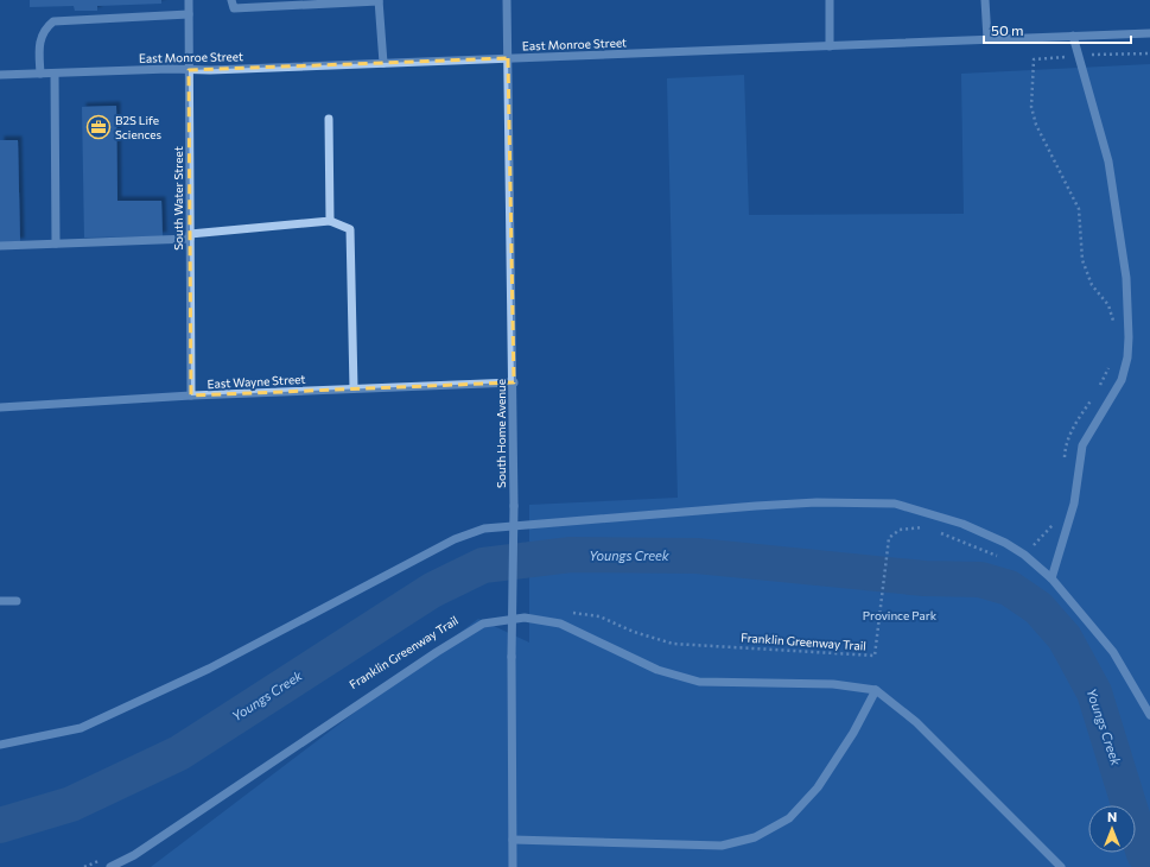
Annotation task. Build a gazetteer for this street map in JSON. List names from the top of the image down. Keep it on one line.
{"streets":{"street":["East Monroe Street","South Water Street","East Wayne Street","South Home Avenue"],"path":["Franklin Greenway Trail"]},"crossings":[["East Monroe Street","South Water Street"],["East Monroe Street","South Home Avenue"],["South Water Street","East Wayne Street"],["East Wayne Street","South Home Avenue"]],"water":["Youngs Creek"],"parks":["Province Park"],"places":{"office":["B2S Life Sciences"]},"scale_bar":"50 m","north":"top"}
